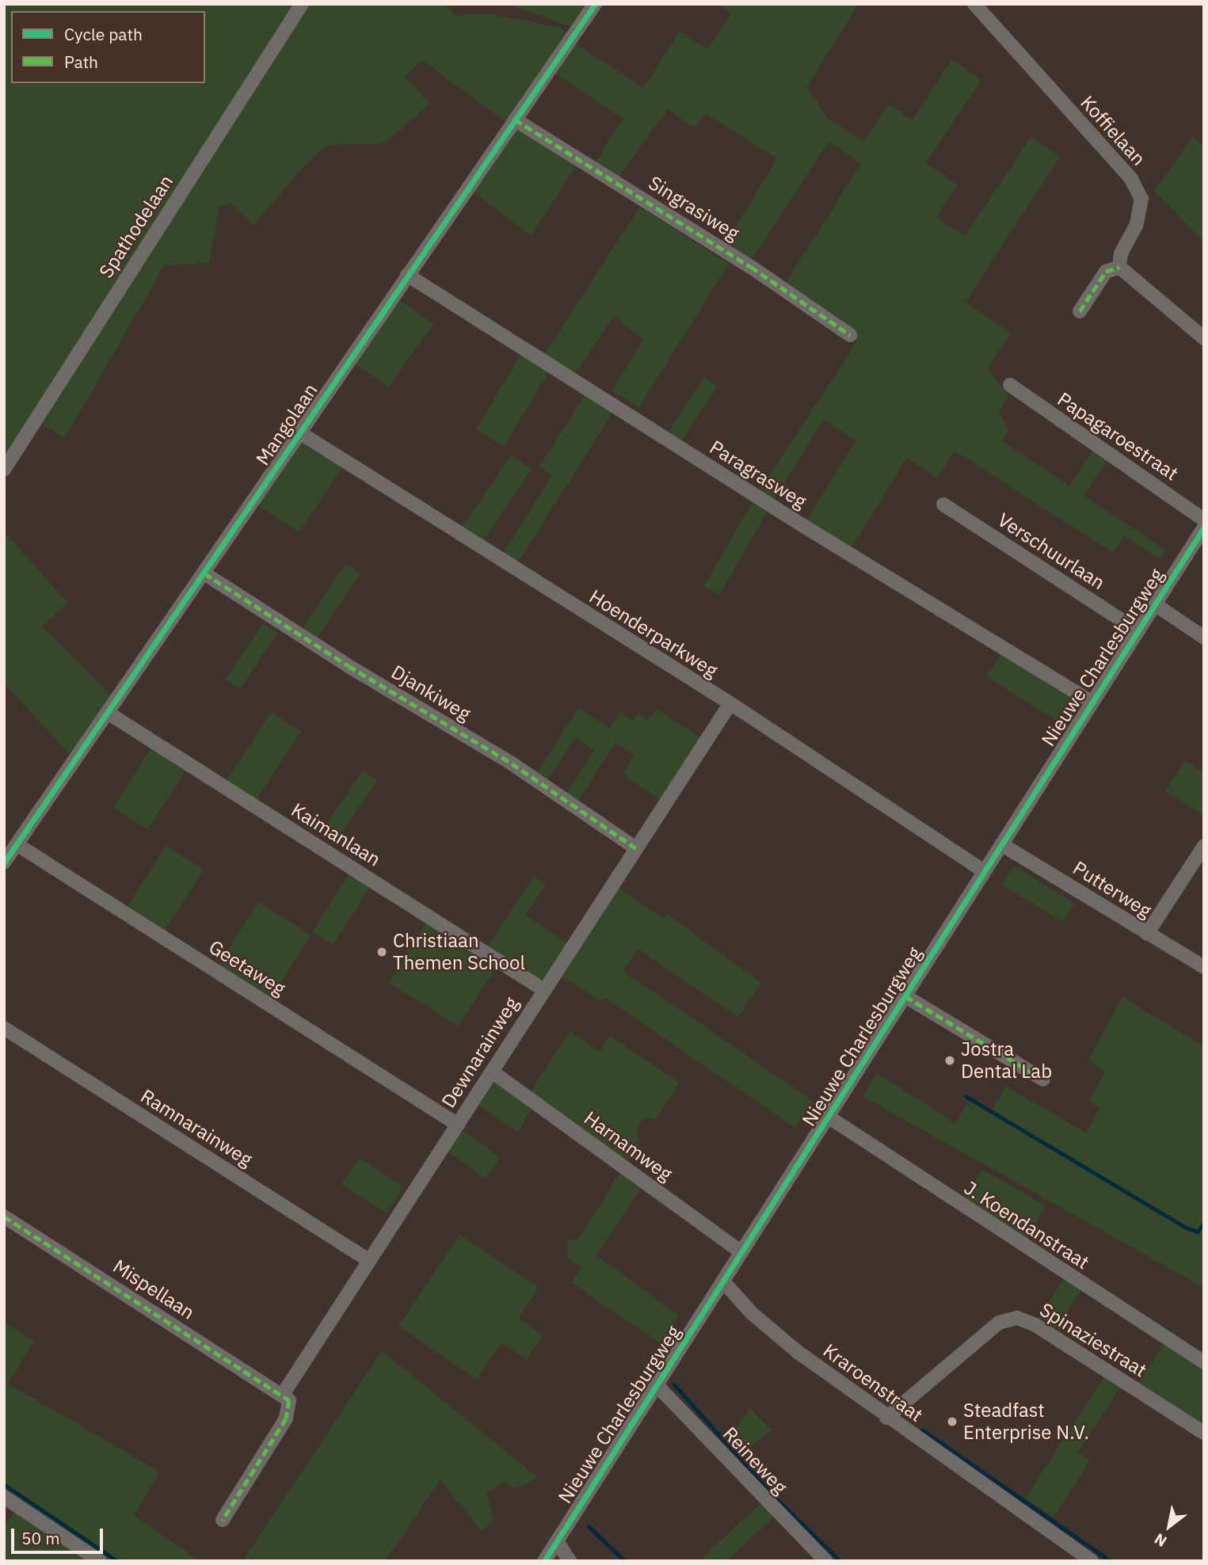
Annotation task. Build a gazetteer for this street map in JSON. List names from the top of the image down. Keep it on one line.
{"streets":{"street":["Koffielaan","Singrasiweg","Spathodelaan","Mangolaan","Papagaroestraat","Paragrasweg","Verschuurlaan","Hoenderparkweg","Nieuwe Charlesburgweg","Djankiweg","Kaimanlaan","Putterweg","Geetaweg","Dewnarainweg","Ramnarainweg","Harnamweg","J. Koendanstraat","Mispellaan","Spinaziestraat","Kraroenstraat","Reineweg"]},"crossings":[["Singrasiweg","Mangolaan"],["Mangolaan","Paragrasweg"],["Mangolaan","Hoenderparkweg"],["Mangolaan","Djankiweg"],["Mangolaan","Kaimanlaan"],["Mangolaan","Geetaweg"],["Paragrasweg","Nieuwe Charlesburgweg"],["Verschuurlaan","Nieuwe Charlesburgweg"],["Hoenderparkweg","Nieuwe Charlesburgweg"],["Hoenderparkweg","Dewnarainweg"],["Nieuwe Charlesburgweg","Putterweg"],["Nieuwe Charlesburgweg","Harnamweg"],["Nieuwe Charlesburgweg","J. Koendanstraat"],["Nieuwe Charlesburgweg","Kraroenstraat"],["Nieuwe Charlesburgweg","Reineweg"],["Djankiweg","Dewnarainweg"],["Kaimanlaan","Dewnarainweg"],["Geetaweg","Dewnarainweg"],["Dewnarainweg","Ramnarainweg"],["Dewnarainweg","Harnamweg"],["Dewnarainweg","Mispellaan"],["Spinaziestraat","Kraroenstraat"]],"places":["Christiaan Themen School","Jostra Dental Lab","Steadfast Enterprise N.V."],"legend":["Cycle path","Path"],"scale_bar":"50 m","north":"bottom left"}
